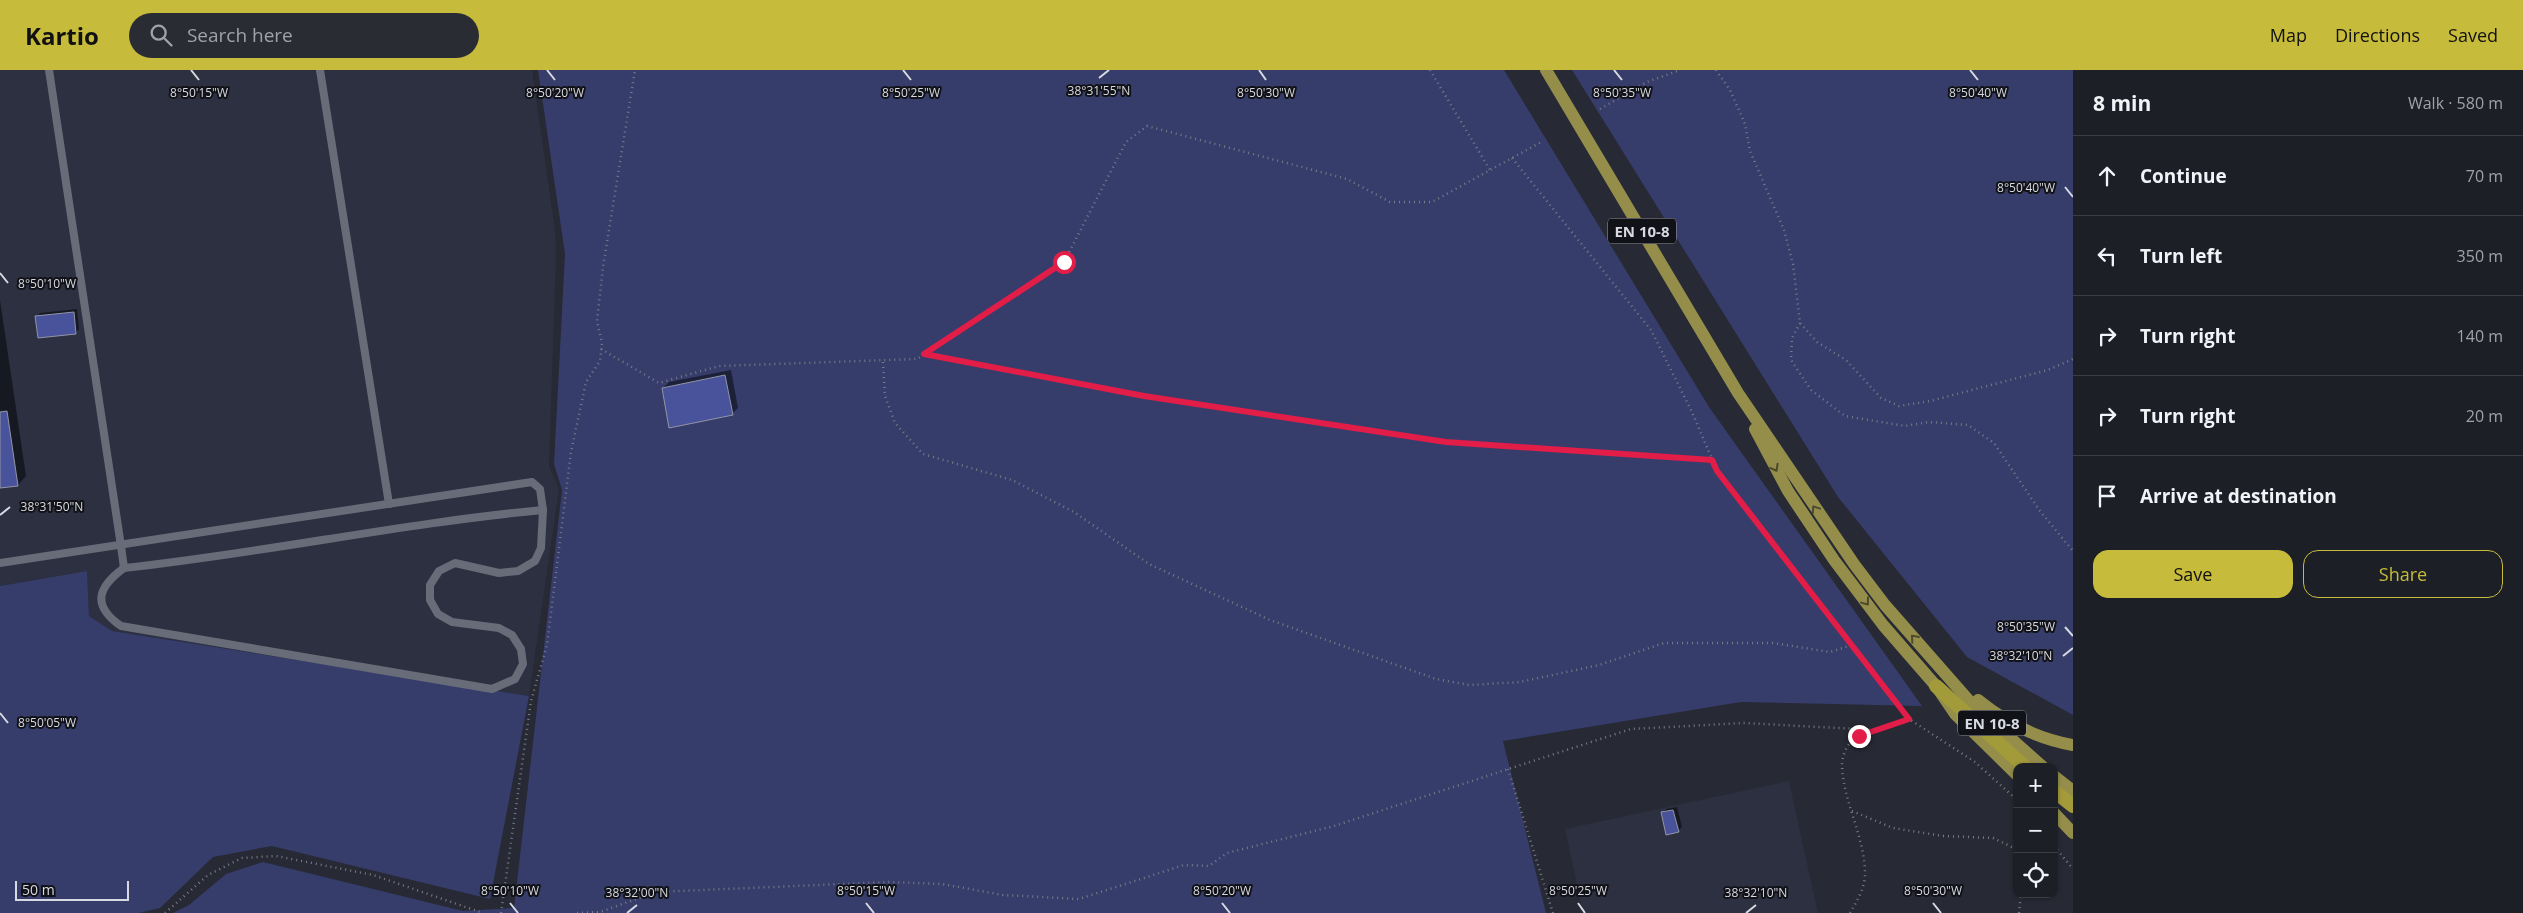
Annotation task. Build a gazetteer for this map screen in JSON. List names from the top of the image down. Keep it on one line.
{"streets":{"highway":["EN 10-8"]},"scale_bar":"50 m","page":{"header":"Kartio","search":"Search here","nav":["Map","Directions","Saved"],"heading":["8 min","Walk · 580 m"],"list":[["Continue","70 m"],["Turn left","350 m"],["Turn right","140 m"],["Turn right","20 m"],"Arrive at destination"],"buttons":["Save","Share"],"map_buttons":["+","−"],"scale":"50 m"},"coordinates":["38°31'55\"N","8°50'15\"W","8°50'20\"W","8°50'25\"W","8°50'30\"W","8°50'35\"W","8°50'40\"W","8°50'10\"W","38°31'50\"N","38°32'10\"N","8°50'05\"W","38°32'00\"N"]}
